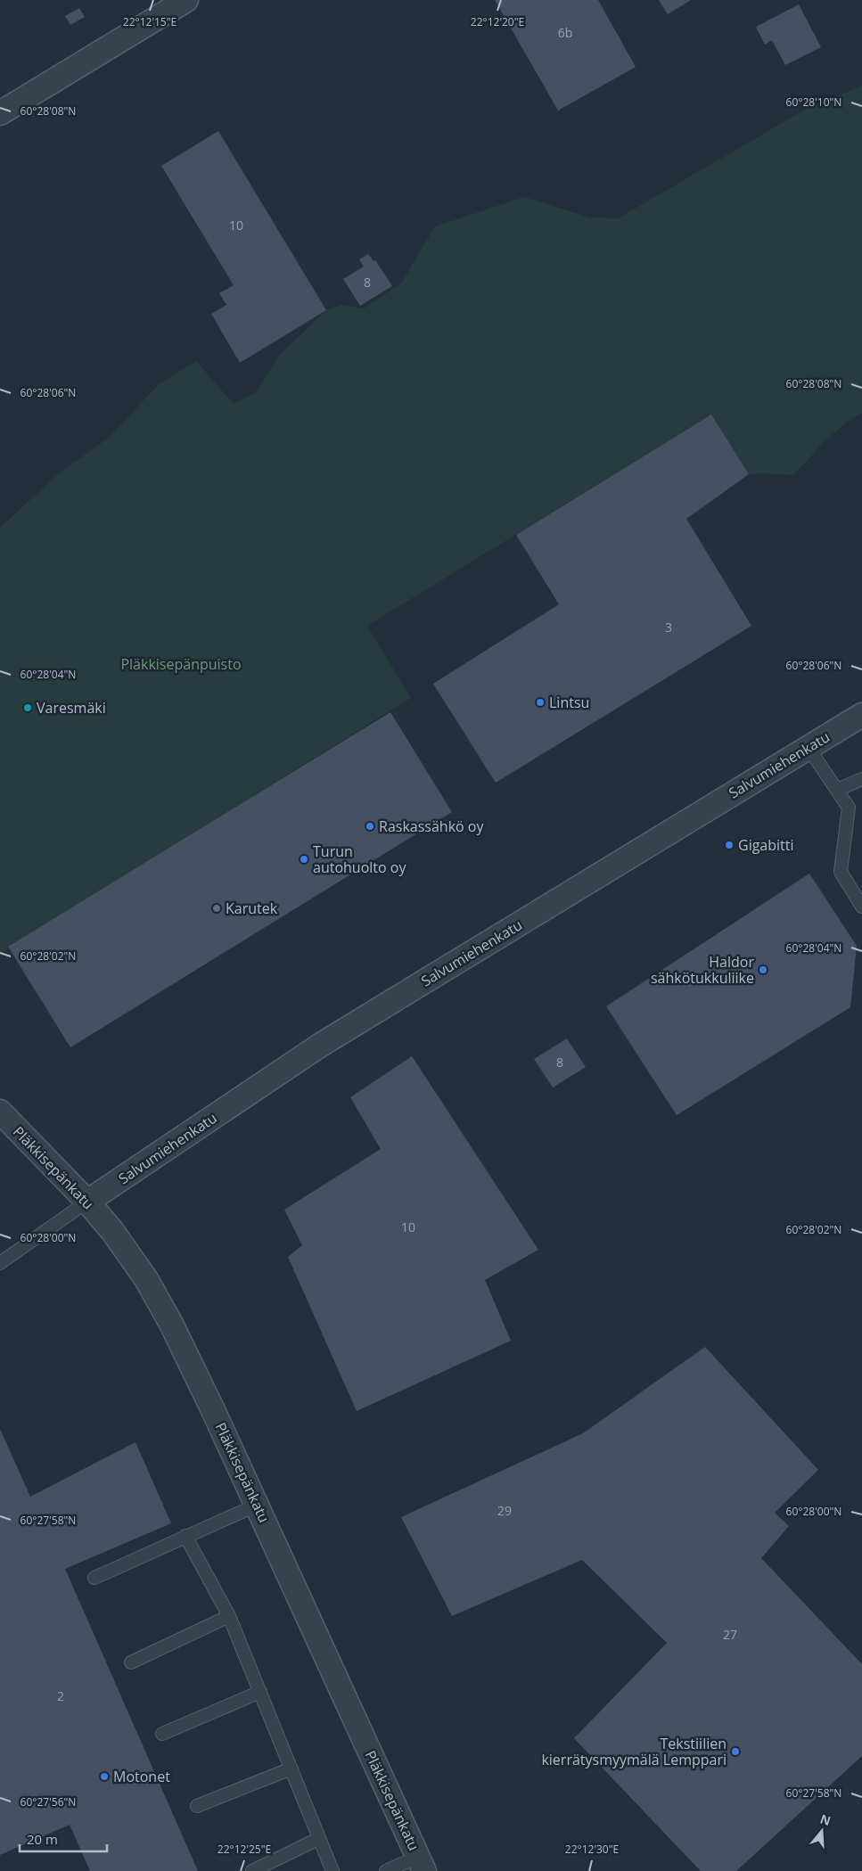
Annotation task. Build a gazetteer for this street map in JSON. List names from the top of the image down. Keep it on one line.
{"streets":{"street":["Salvumiehenkatu","Pläkkisepänkatu"]},"crossings":[["Salvumiehenkatu","Pläkkisepänkatu"]],"parks":["Pläkkisepänpuisto"],"places":["Lintsu","Varesmäki","Raskassähkö oy","Gigabitti","Turun autohuolto oy","Karutek","Haldor sähkötukkuliike","Tekstiilien kierrätysmyymälä Lemppari","Motonet"],"house_numbers":["6b","10","8","3","8","10","29","27","2"],"scale_bar":"20 m","north":"top","coordinates":["22°12'15\"E","22°12'20\"E","60°28'10\"N","60°28'08\"N","60°28'06\"N","60°28'04\"N","60°28'02\"N","60°28'00\"N","60°27'58\"N","60°27'56\"N","22°12'25\"E","22°12'30\"E"]}
